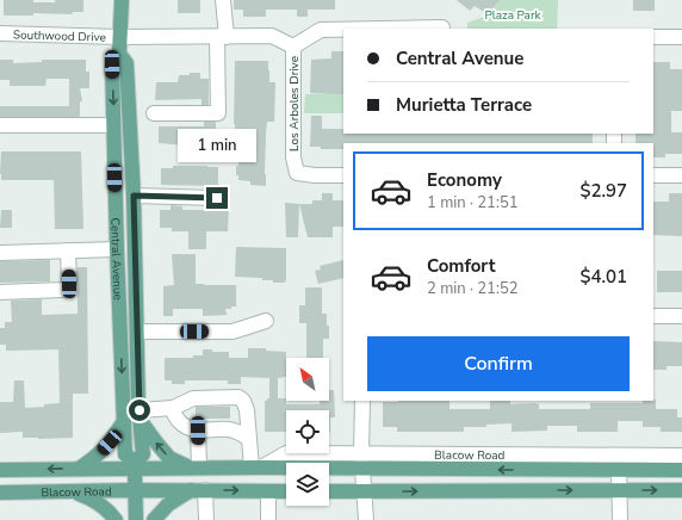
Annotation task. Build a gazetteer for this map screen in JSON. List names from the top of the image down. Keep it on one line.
{"streets":{"main road":["Central Avenue","Blacow Road"],"street":["Southwood Drive","Los Arboles Drive"]},"crossings":[["Southwood Drive","Los Arboles Drive"],["Southwood Drive","Central Avenue"],["Los Arboles Drive","Central Avenue"],["Central Avenue","Blacow Road"]],"parks":["Plaza Park"],"north":"top left","page":{"banner":["Central Avenue","Murietta Terrace"],"bubble":"1 min","list":[{"name":"Economy","note":"1 min · 21:51","value":"$2.97"},{"name":"Comfort","note":"2 min · 21:52","value":"$4.01"}],"buttons":"Confirm"}}
